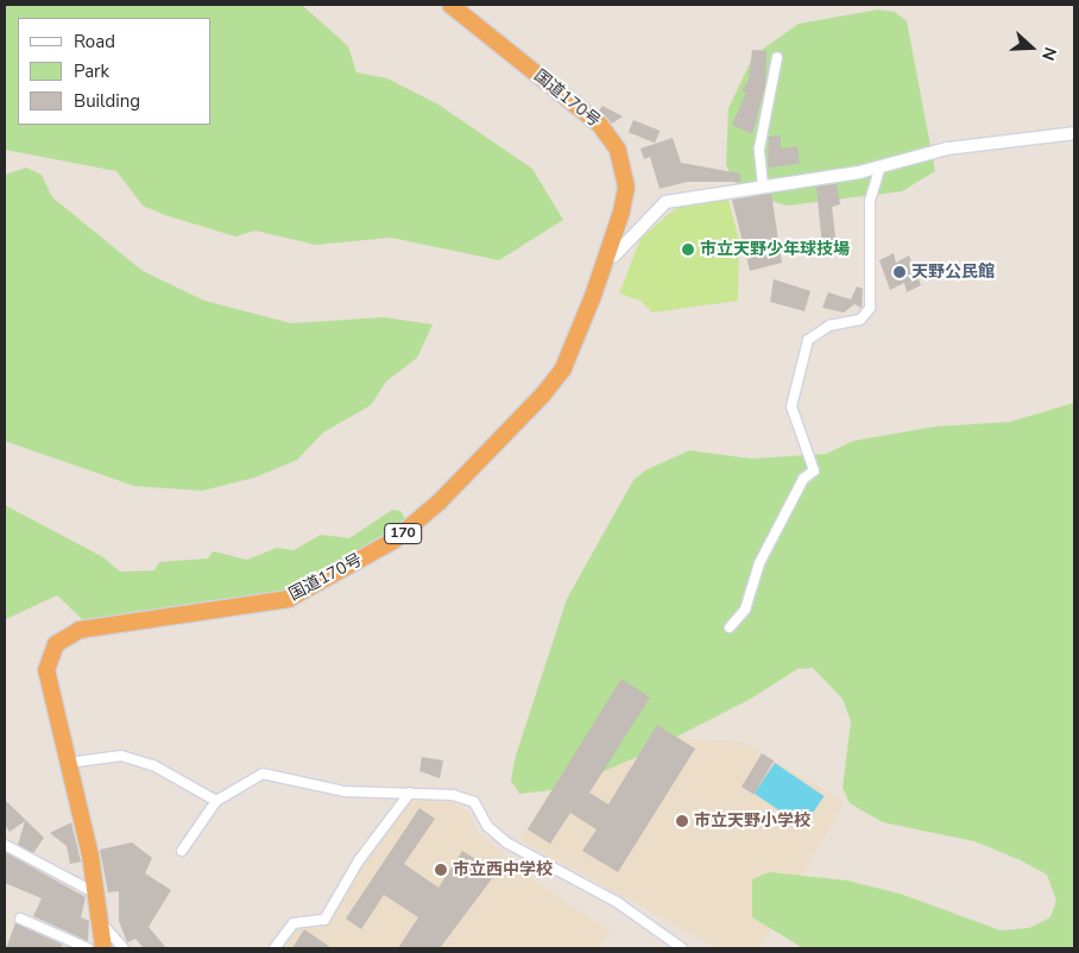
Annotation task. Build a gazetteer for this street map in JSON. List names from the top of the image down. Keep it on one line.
{"streets":{"highway":["国道170号","170"]},"places":["市立天野少年球技場","天野公民館","市立天野小学校","市立西中学校"],"legend":["Road","Park","Building"],"north":"right"}
